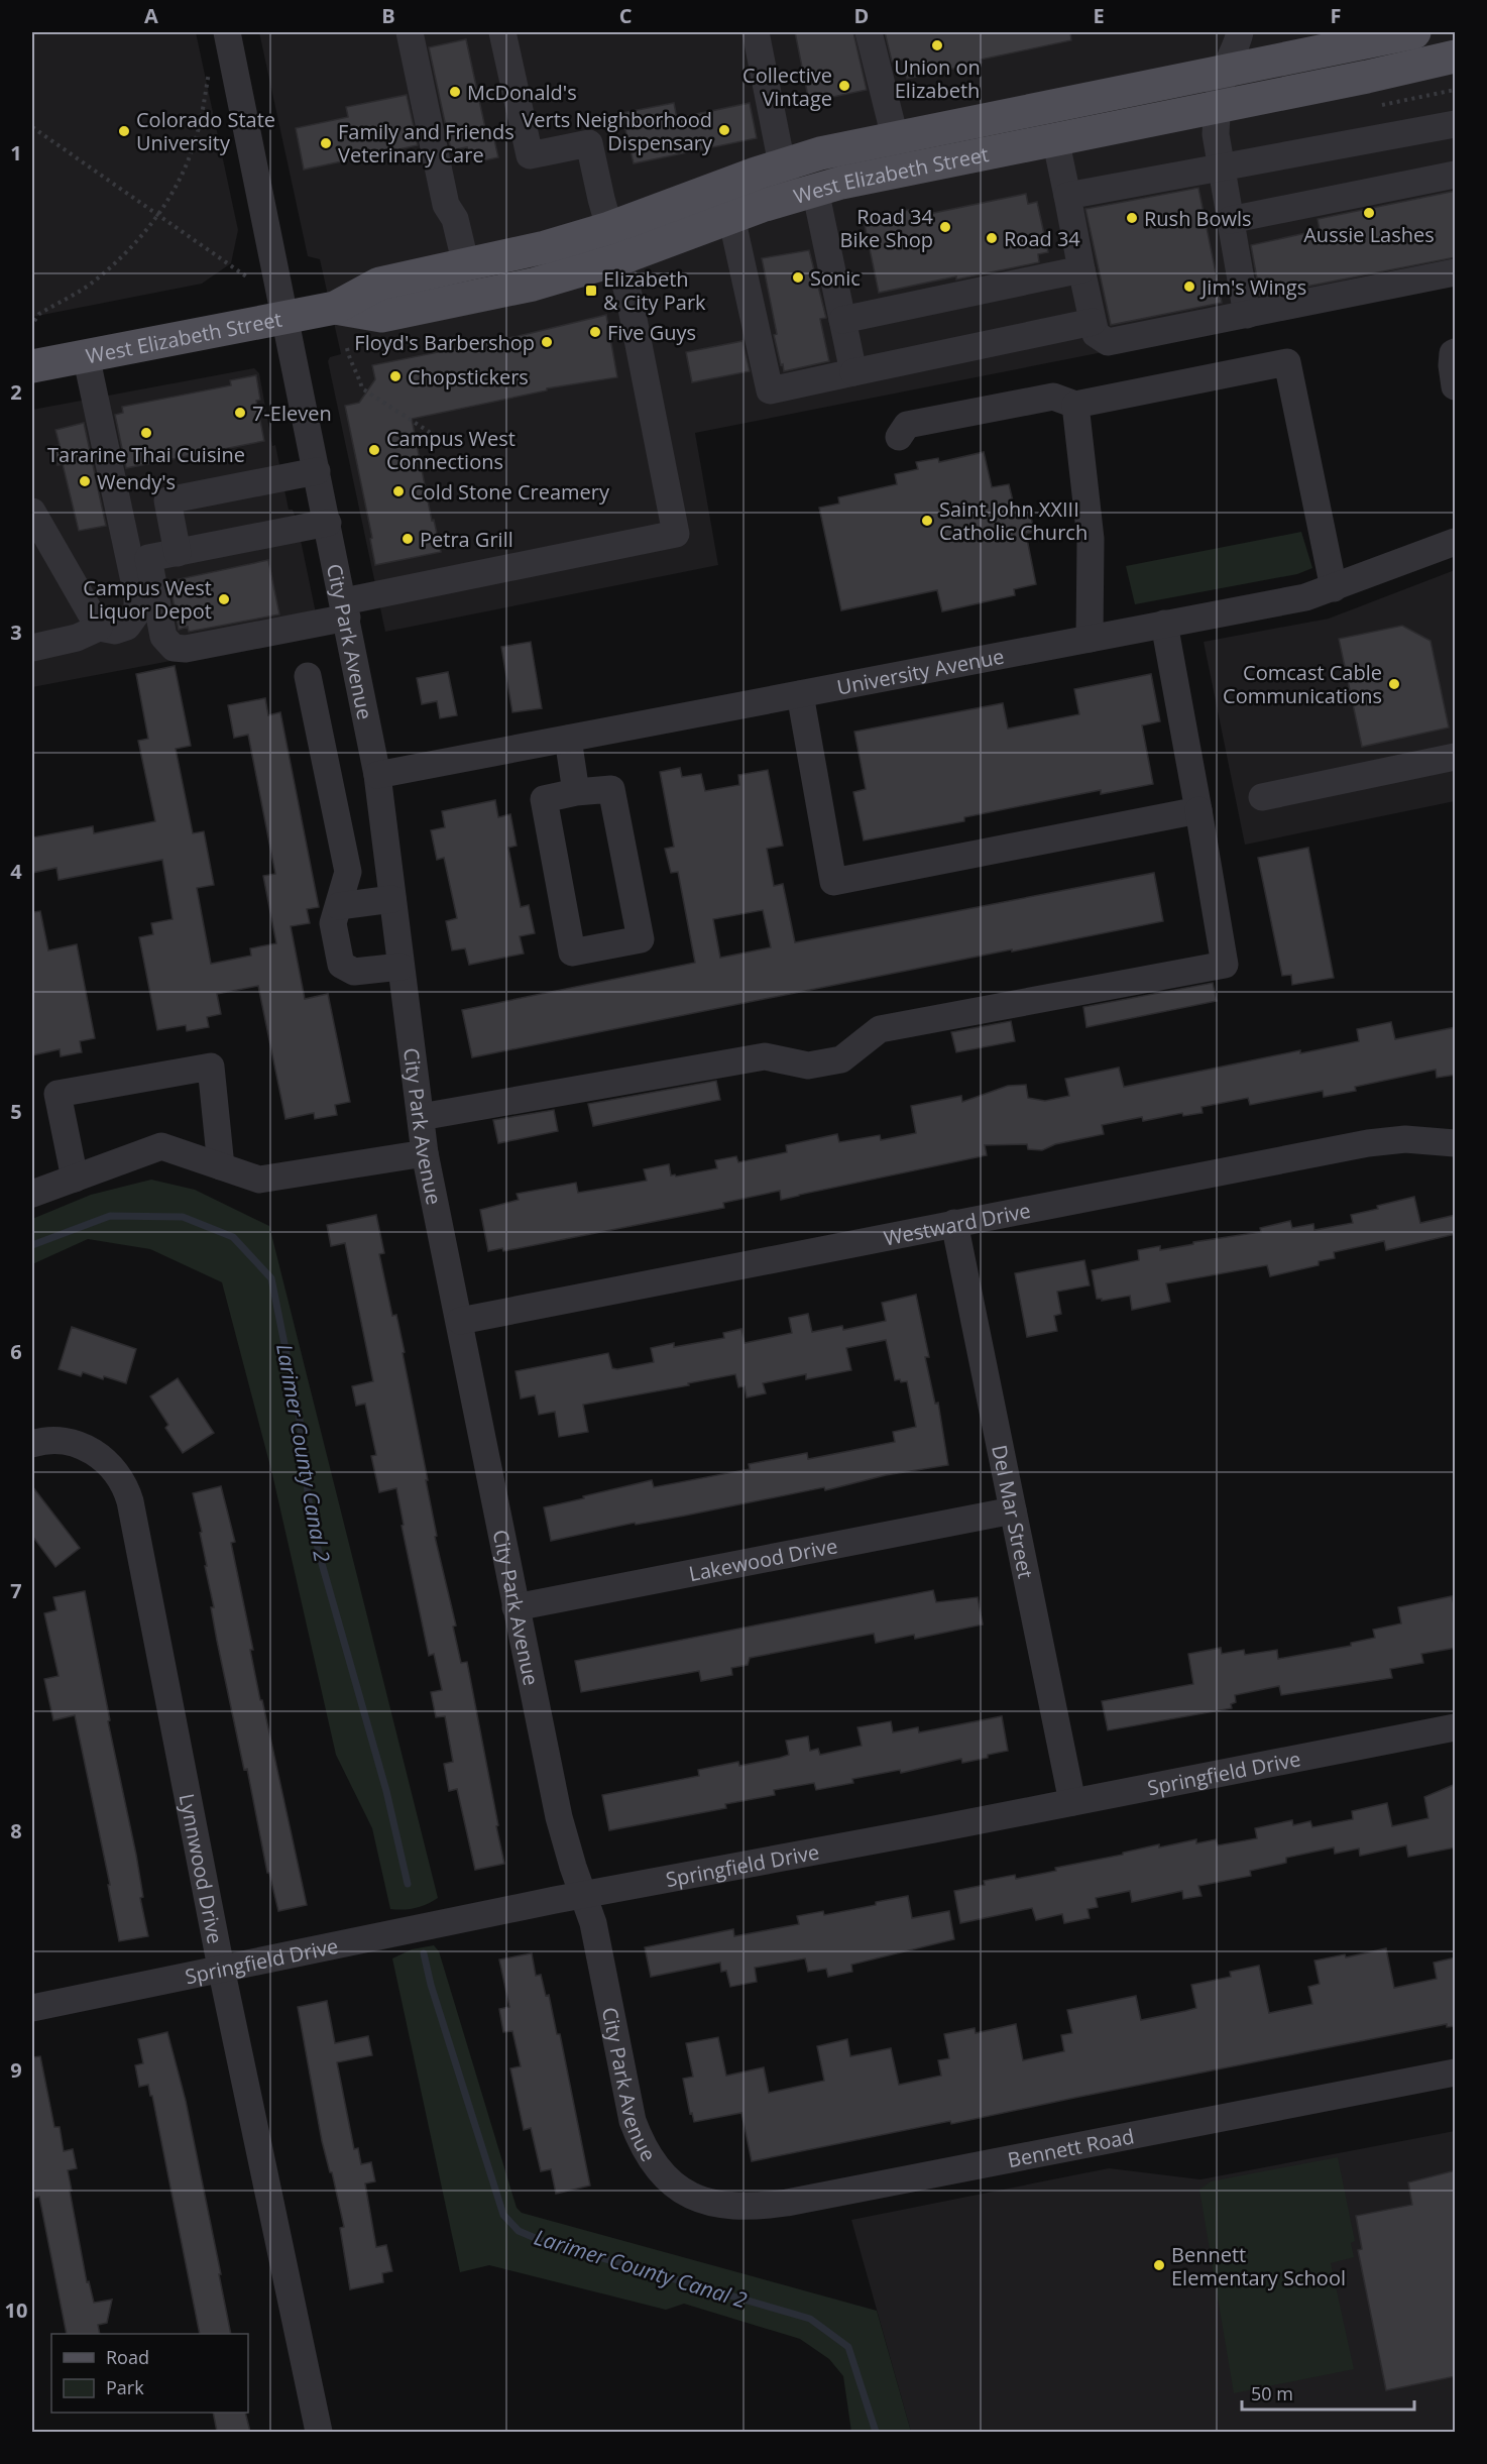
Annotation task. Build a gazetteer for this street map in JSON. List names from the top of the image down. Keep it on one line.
{"streets":{"main road":["West Elizabeth Street"],"street":["City Park Avenue","University Avenue","Westward Drive","Del Mar Street","Lakewood Drive","Springfield Drive","Lynnwood Drive","Bennett Road"]},"crossings":[["West Elizabeth Street","City Park Avenue"],["City Park Avenue","University Avenue"],["City Park Avenue","Westward Drive"],["City Park Avenue","Lakewood Drive"],["City Park Avenue","Springfield Drive"],["City Park Avenue","Bennett Road"],["Westward Drive","Del Mar Street"],["Del Mar Street","Lakewood Drive"],["Del Mar Street","Springfield Drive"],["Springfield Drive","Lynnwood Drive"]],"water":["Larimer County Canal 2"],"places":{"other":["Union on Elizabeth","Collective Vintage","McDonald's","Verts Neighborhood Dispensary","Colorado State University","Family and Friends Veterinary Care","Aussie Lashes","Rush Bowls","Road 34 Bike Shop","Road 34","Sonic","Jim's Wings","Five Guys","Floyd's Barbershop","Chopstickers","7-Eleven","Tararine Thai Cuisine","Campus West Connections","Wendy's","Cold Stone Creamery","Saint John XXIII Catholic Church","Petra Grill","Campus West Liquor Depot","Comcast Cable Communications","Bennett Elementary School"],"transit":["Elizabeth & City Park"]},"legend":["Road","Park"],"scale_bar":"50 m","grid":{"columns":["A","B","C","D","E","F"],"rows":["1","2","3","4","5","6","7","8","9","10"]}}
